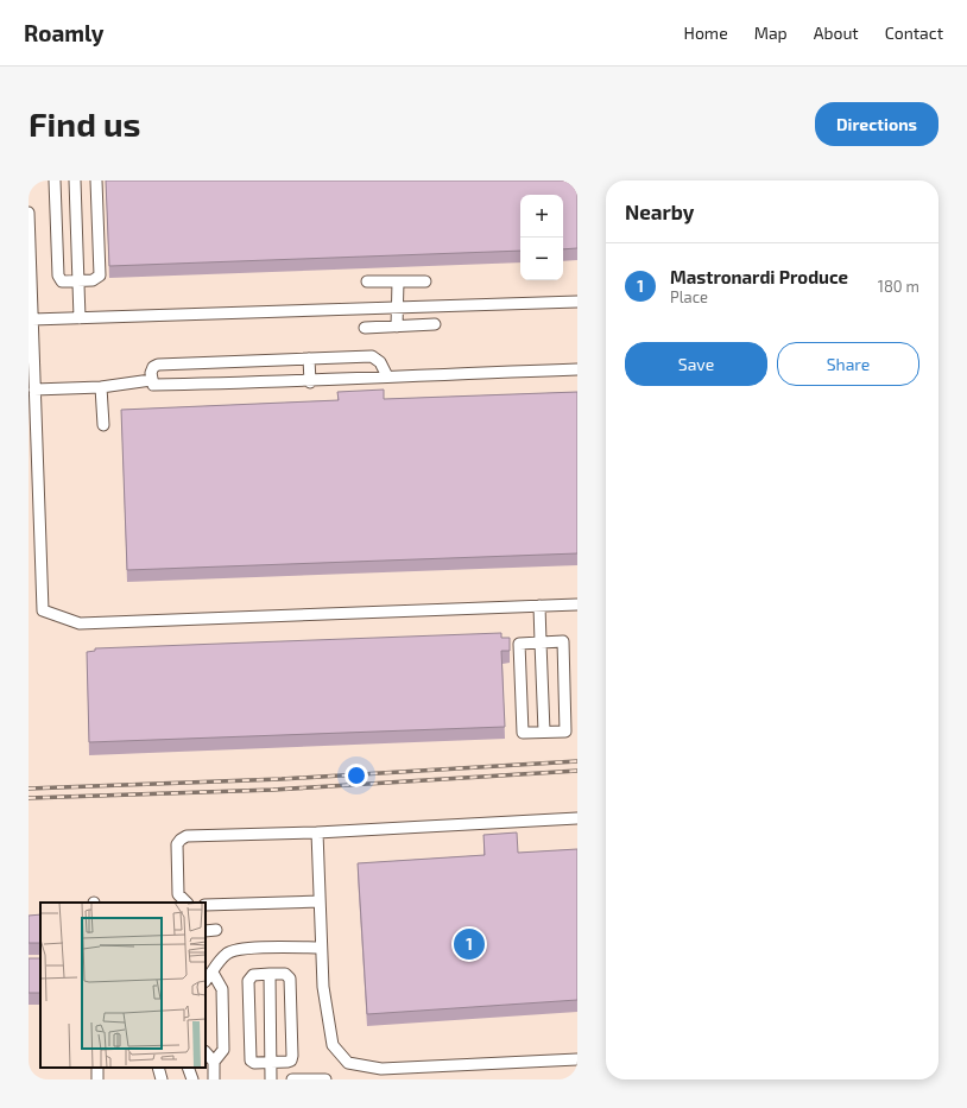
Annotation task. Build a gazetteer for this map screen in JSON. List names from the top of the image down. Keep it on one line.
{"page":{"header":"Roamly","nav":["Home","Map","About","Contact"],"buttons":["Directions",["Save","Share"]],"title":"Find us","heading":"Nearby","map_buttons":["+","−"],"list":[{"mark":"1","name":"Mastronardi Produce","note":"Place","value":"180 m"}],"pins":"1"}}
